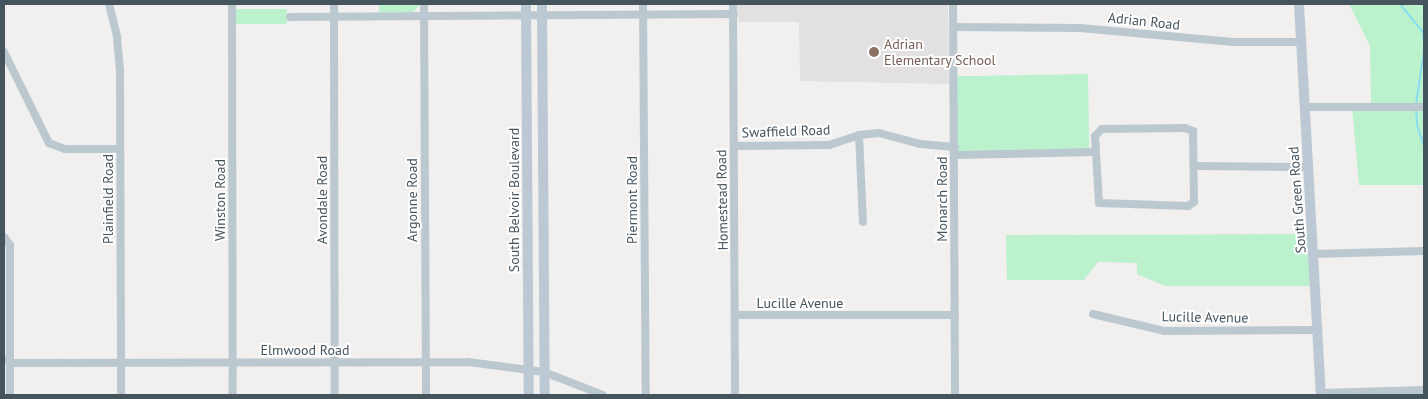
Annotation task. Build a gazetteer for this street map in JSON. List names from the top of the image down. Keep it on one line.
{"streets":{"street":["Adrian Road","Swaffield Road","Plainfield Road","Monarch Road","Winston Road","Avondale Road","Argonne Road","South Belvoir Boulevard","Piermont Road","Homestead Road","South Green Road","Lucille Avenue","Elmwood Road"]},"crossings":[["Adrian Road","Monarch Road"],["Adrian Road","South Green Road"],["Swaffield Road","Monarch Road"],["Swaffield Road","Homestead Road"],["Plainfield Road","Elmwood Road"],["Monarch Road","Lucille Avenue"],["Winston Road","Elmwood Road"],["Avondale Road","Elmwood Road"],["Argonne Road","Elmwood Road"],["South Belvoir Boulevard","Elmwood Road"],["Homestead Road","Lucille Avenue"],["South Green Road","Lucille Avenue"]],"places":["Adrian Elementary School"]}
